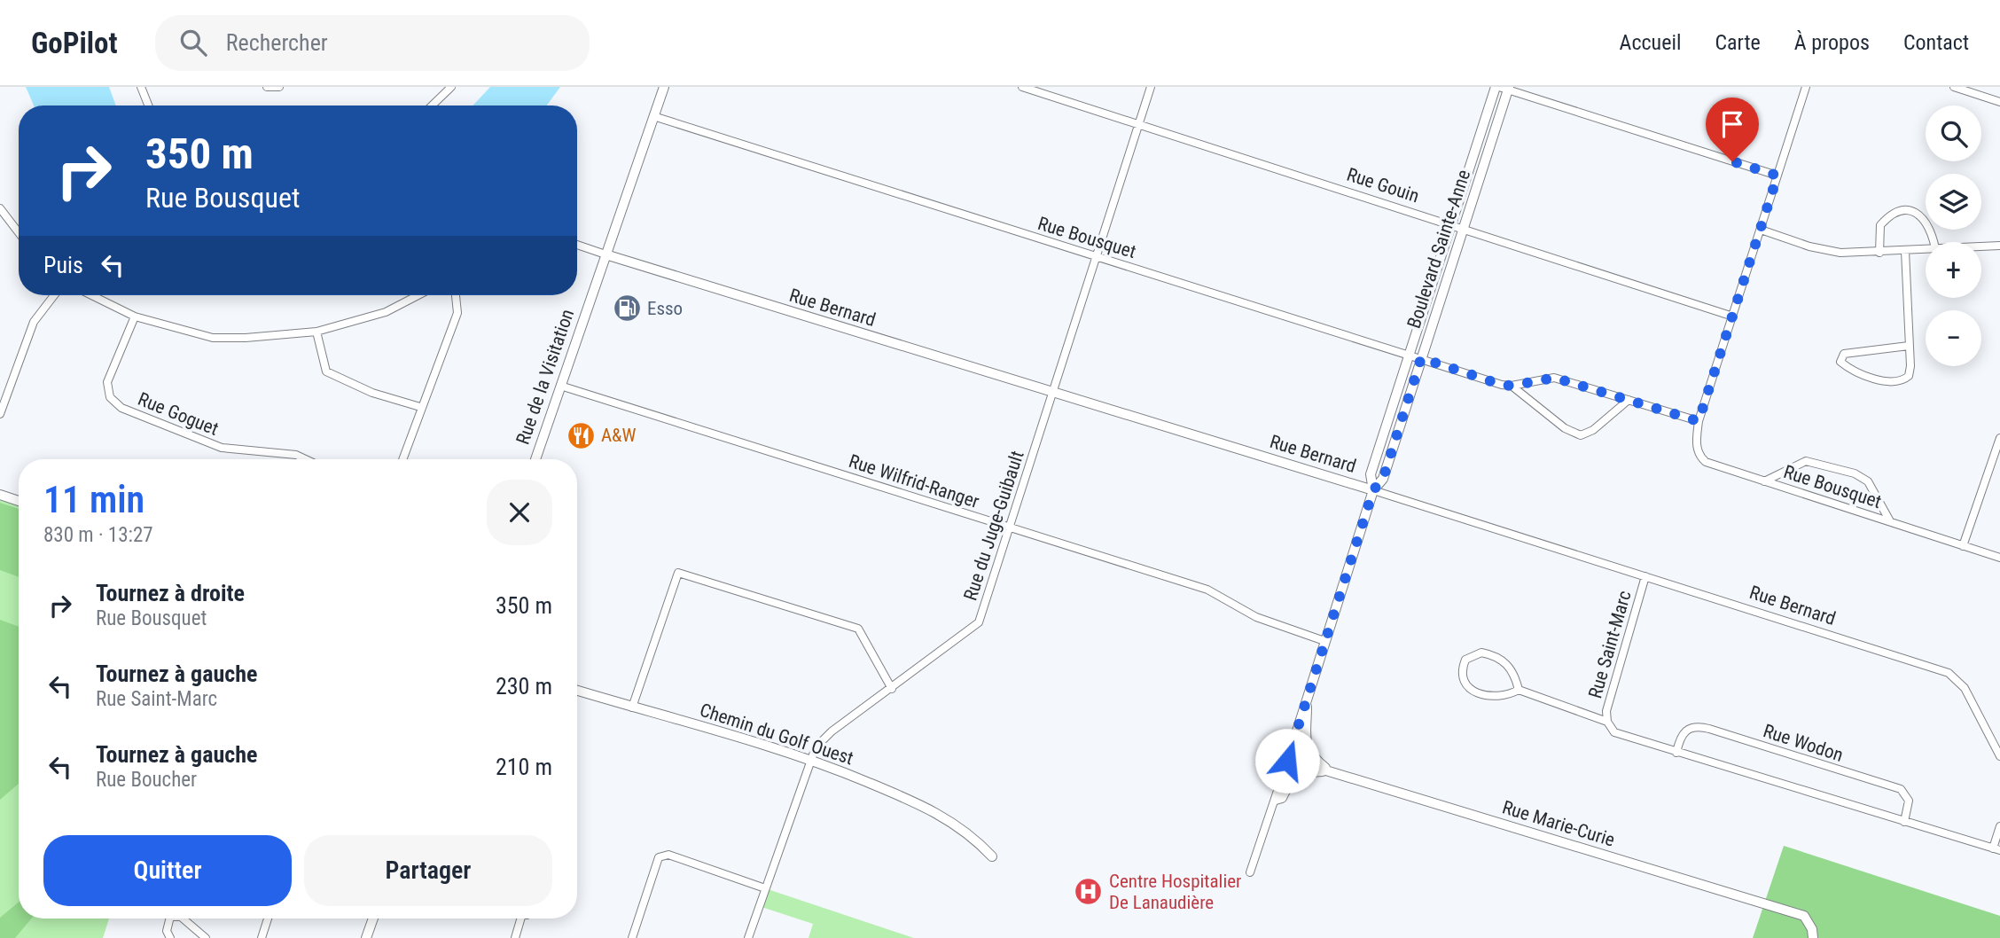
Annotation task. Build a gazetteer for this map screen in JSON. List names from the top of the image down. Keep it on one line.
{"streets":{"street":["Rue Gouin","Rue Bousquet","Boulevard Sainte-Anne","Rue Bernard","Rue de la Visitation","Rue Goguet","Rue Wilfrid-Ranger","Rue du Juge-Guibault","Rue Saint-Marc","Chemin du Golf Ouest","Rue Wodon","Rue Marie-Curie"]},"crossings":[["Rue Gouin","Boulevard Sainte-Anne"],["Rue Gouin","Rue du Juge-Guibault"],["Rue Bousquet","Boulevard Sainte-Anne"],["Rue Bousquet","Rue de la Visitation"],["Rue Bousquet","Rue du Juge-Guibault"],["Boulevard Sainte-Anne","Rue Bernard"],["Boulevard Sainte-Anne","Rue Wilfrid-Ranger"],["Boulevard Sainte-Anne","Rue Marie-Curie"],["Rue Bernard","Rue de la Visitation"],["Rue Bernard","Rue du Juge-Guibault"],["Rue Bernard","Rue Saint-Marc"],["Rue de la Visitation","Rue Wilfrid-Ranger"],["Rue Wilfrid-Ranger","Rue du Juge-Guibault"],["Rue du Juge-Guibault","Chemin du Golf Ouest"]],"places":{"fuel station":["Esso"],"restaurant":["A&W"],"hospital":["Centre Hospitalier De Lanaudière"]},"page":{"header":"GoPilot","search":"Rechercher","nav":["Accueil","Carte","À propos","Contact"],"map_buttons":["+","−"],"turn":["350 m","Rue Bousquet"],"then":"Puis","heading":["11 min","830 m · 13:27"],"list":[{"name":"Tournez à droite","note":"Rue Bousquet","value":"350 m"},{"name":"Tournez à gauche","note":"Rue Saint-Marc","value":"230 m"},{"name":"Tournez à gauche","note":"Rue Boucher","value":"210 m"}],"buttons":["Quitter","Partager"]}}
